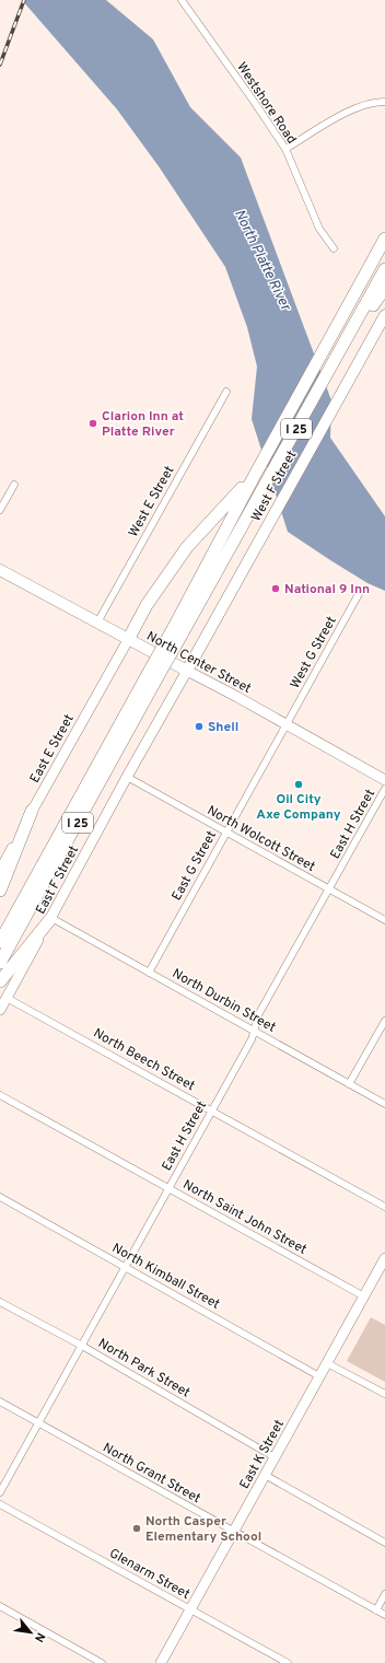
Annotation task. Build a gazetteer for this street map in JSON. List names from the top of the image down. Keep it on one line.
{"streets":{"highway":["I 25"],"main road":["West F Street","North Center Street"],"street":["Westshore Road","West E Street","West G Street","East E Street","East H Street","North Wolcott Street","East G Street","East F Street","North Durbin Street","North Beech Street","North Saint John Street","North Kimball Street","North Park Street","East K Street","North Grant Street","Glenarm Street"]},"crossings":[["West F Street","North Center Street"],["West F Street","East F Street"],["West E Street","North Center Street"],["West G Street","North Center Street"],["West G Street","East G Street"],["North Center Street","East E Street"],["North Center Street","East G Street"],["North Center Street","East F Street"],["East H Street","North Wolcott Street"],["East H Street","North Durbin Street"],["East H Street","North Beech Street"],["East H Street","North Saint John Street"],["East H Street","North Kimball Street"],["East H Street","North Park Street"],["East H Street","North Grant Street"],["North Wolcott Street","East G Street"],["North Wolcott Street","East F Street"],["East G Street","North Durbin Street"],["East F Street","North Durbin Street"],["East F Street","North Beech Street"],["North Saint John Street","East K Street"],["North Kimball Street","East K Street"],["North Park Street","East K Street"],["East K Street","North Grant Street"],["East K Street","Glenarm Street"]],"water":["North Platte River"],"places":["Clarion Inn at Platte River","National 9 Inn","Shell","Oil City Axe Company","North Casper Elementary School"],"north":"bottom right"}
